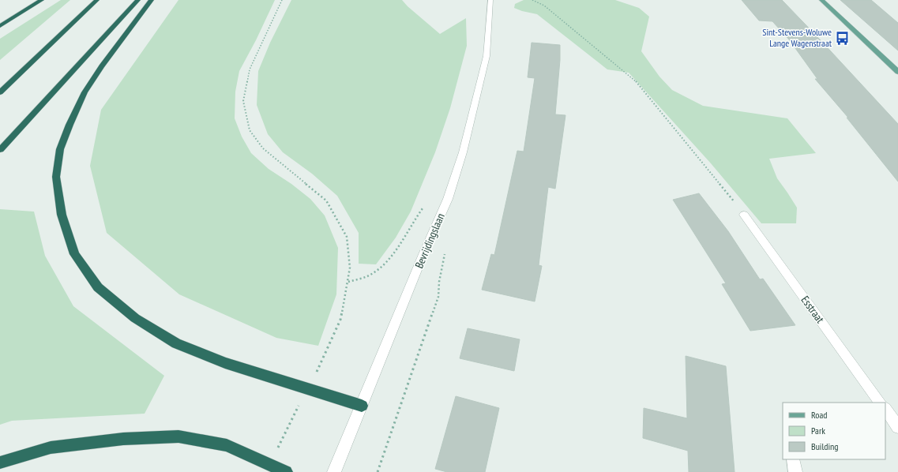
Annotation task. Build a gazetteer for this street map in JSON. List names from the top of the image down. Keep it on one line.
{"streets":{"street":["Bevrijdingslaan","Esstraat"]},"places":{"bus stop":["Sint-Stevens-Woluwe Lange Wagenstraat"]},"legend":["Road","Park","Building"]}
